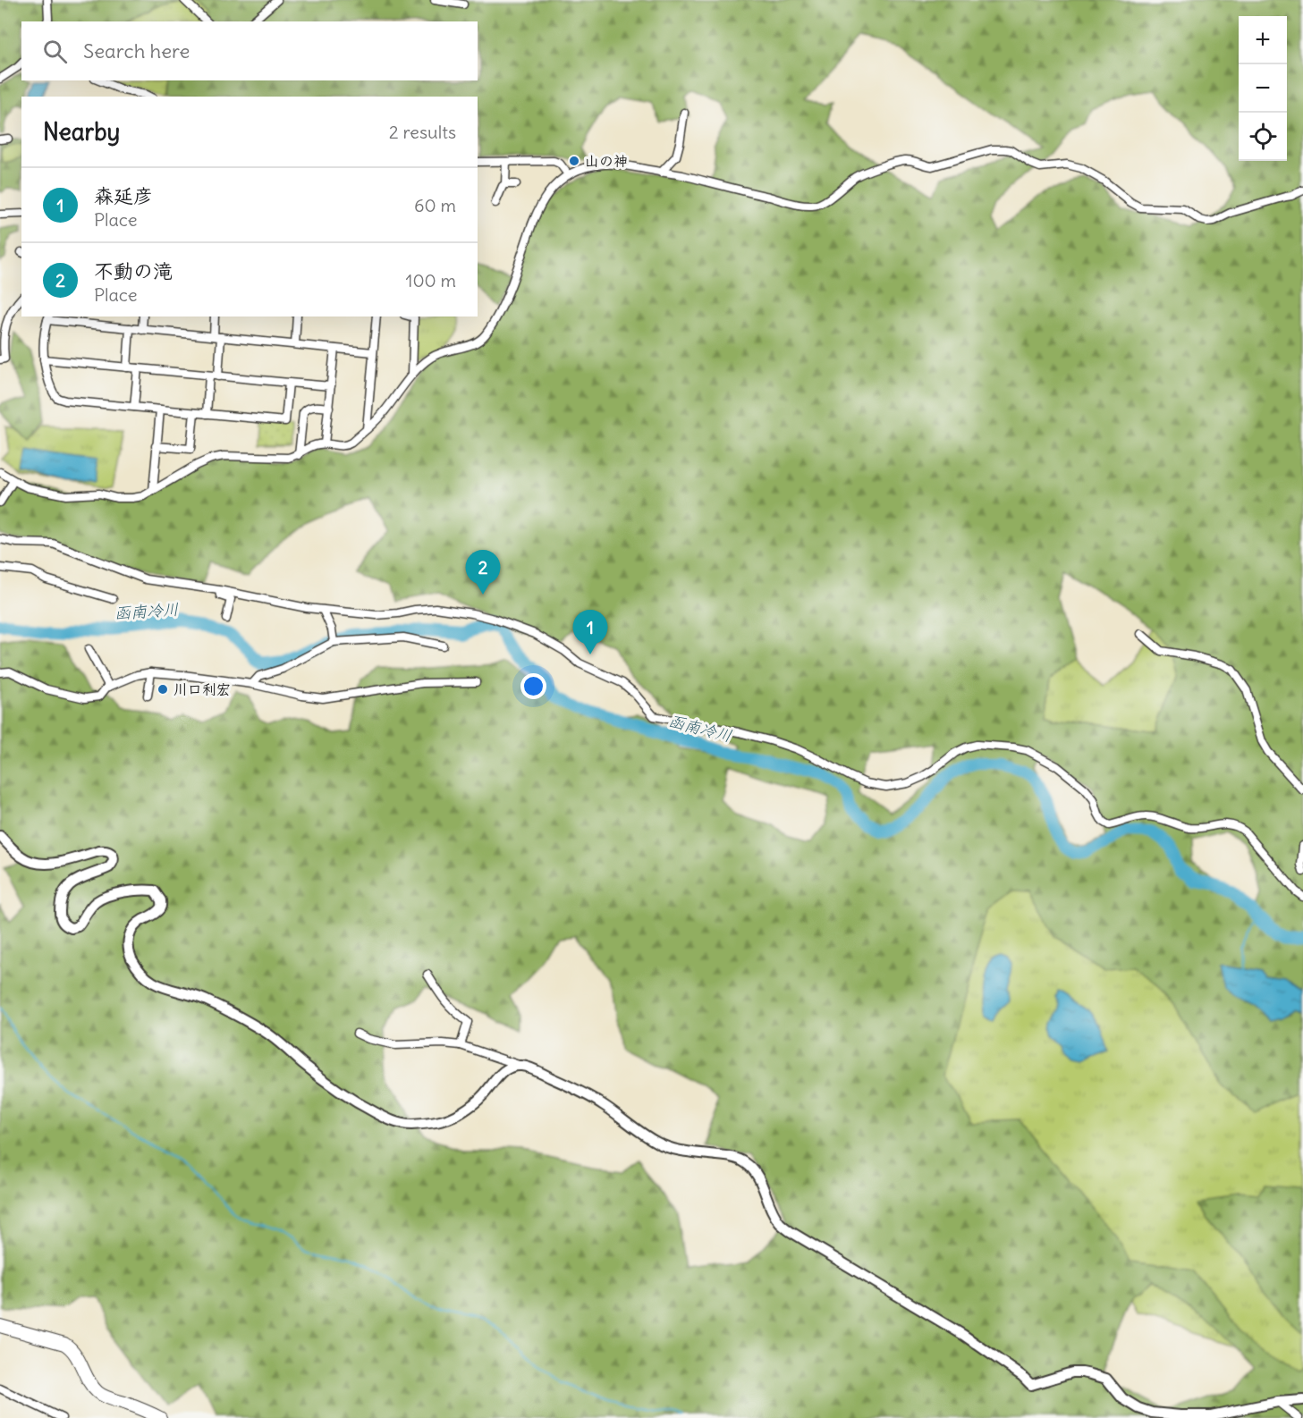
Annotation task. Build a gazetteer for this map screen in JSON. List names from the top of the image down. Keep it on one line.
{"water":["函南冷川"],"places":["山の神","川口利宏"],"page":{"map_buttons":["+","−"],"search":"Search here","heading":["Nearby","2 results"],"list":[{"mark":"1","name":"森延彦","note":"Place","value":"60 m"},{"mark":"2","name":"不動の滝","note":"Place","value":"100 m"}],"pins":["2","1"]}}
